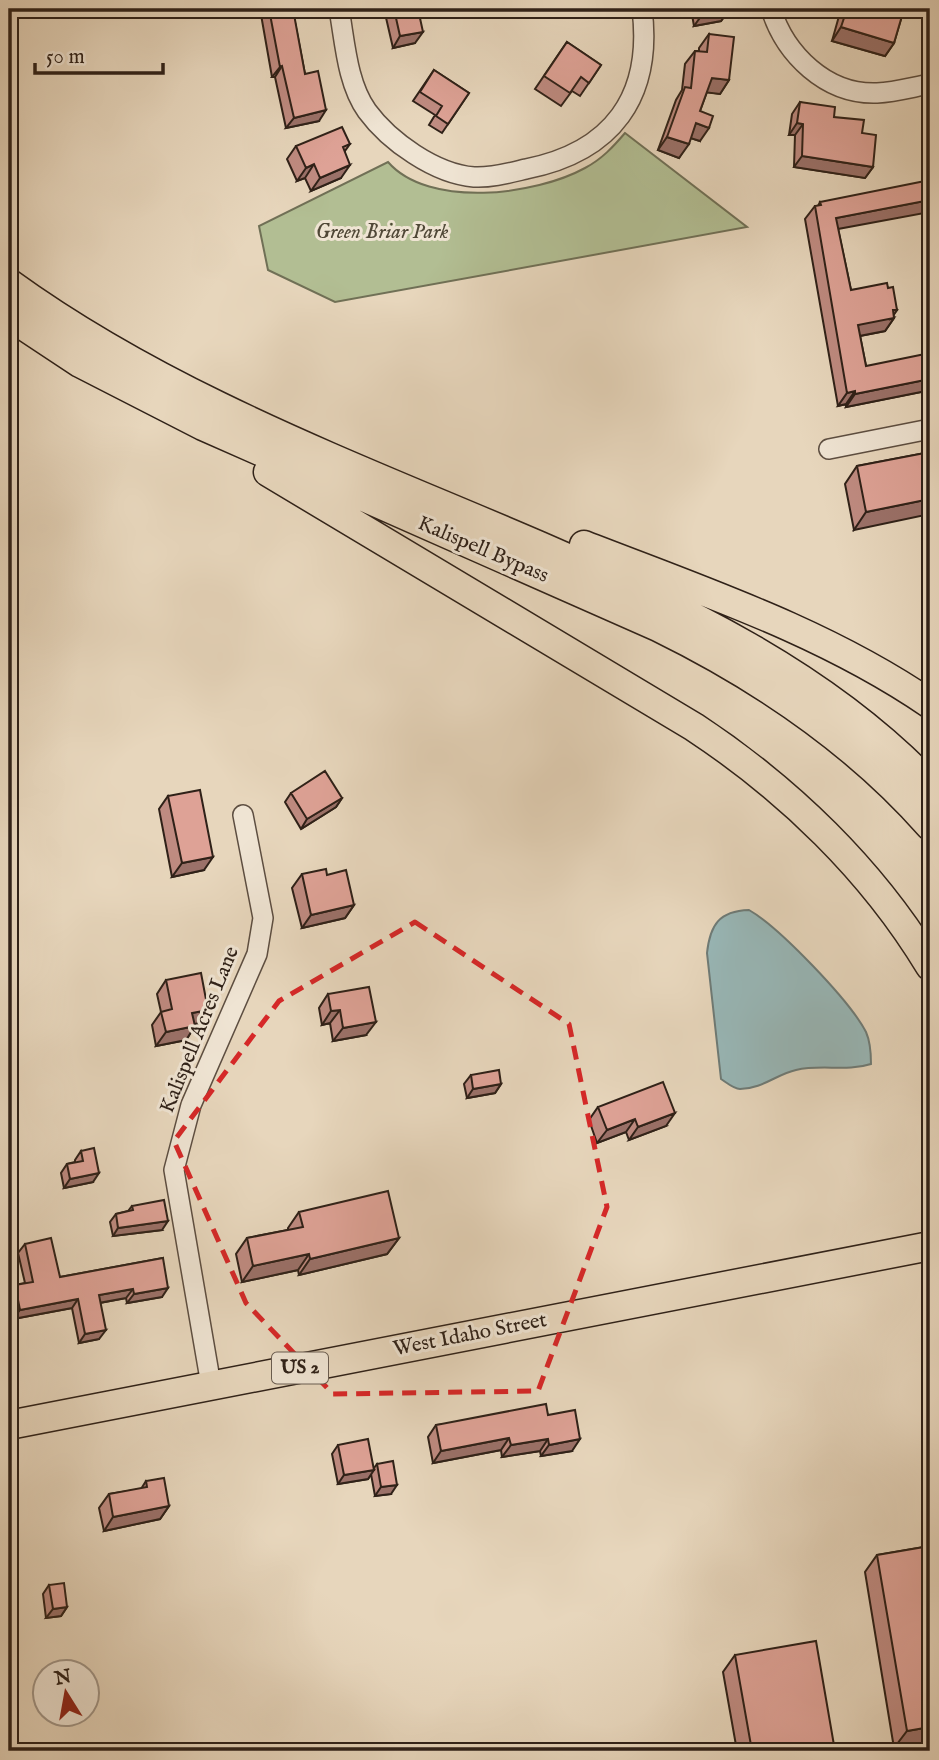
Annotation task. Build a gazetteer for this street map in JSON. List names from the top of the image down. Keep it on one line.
{"streets":{"highway":["Kalispell Bypass","West Idaho Street","US 2"],"street":["Kalispell Acres Lane"]},"crossings":[["Kalispell Acres Lane","West Idaho Street"]],"parks":["Green Briar Park"],"scale_bar":"50 m","north":"top"}
